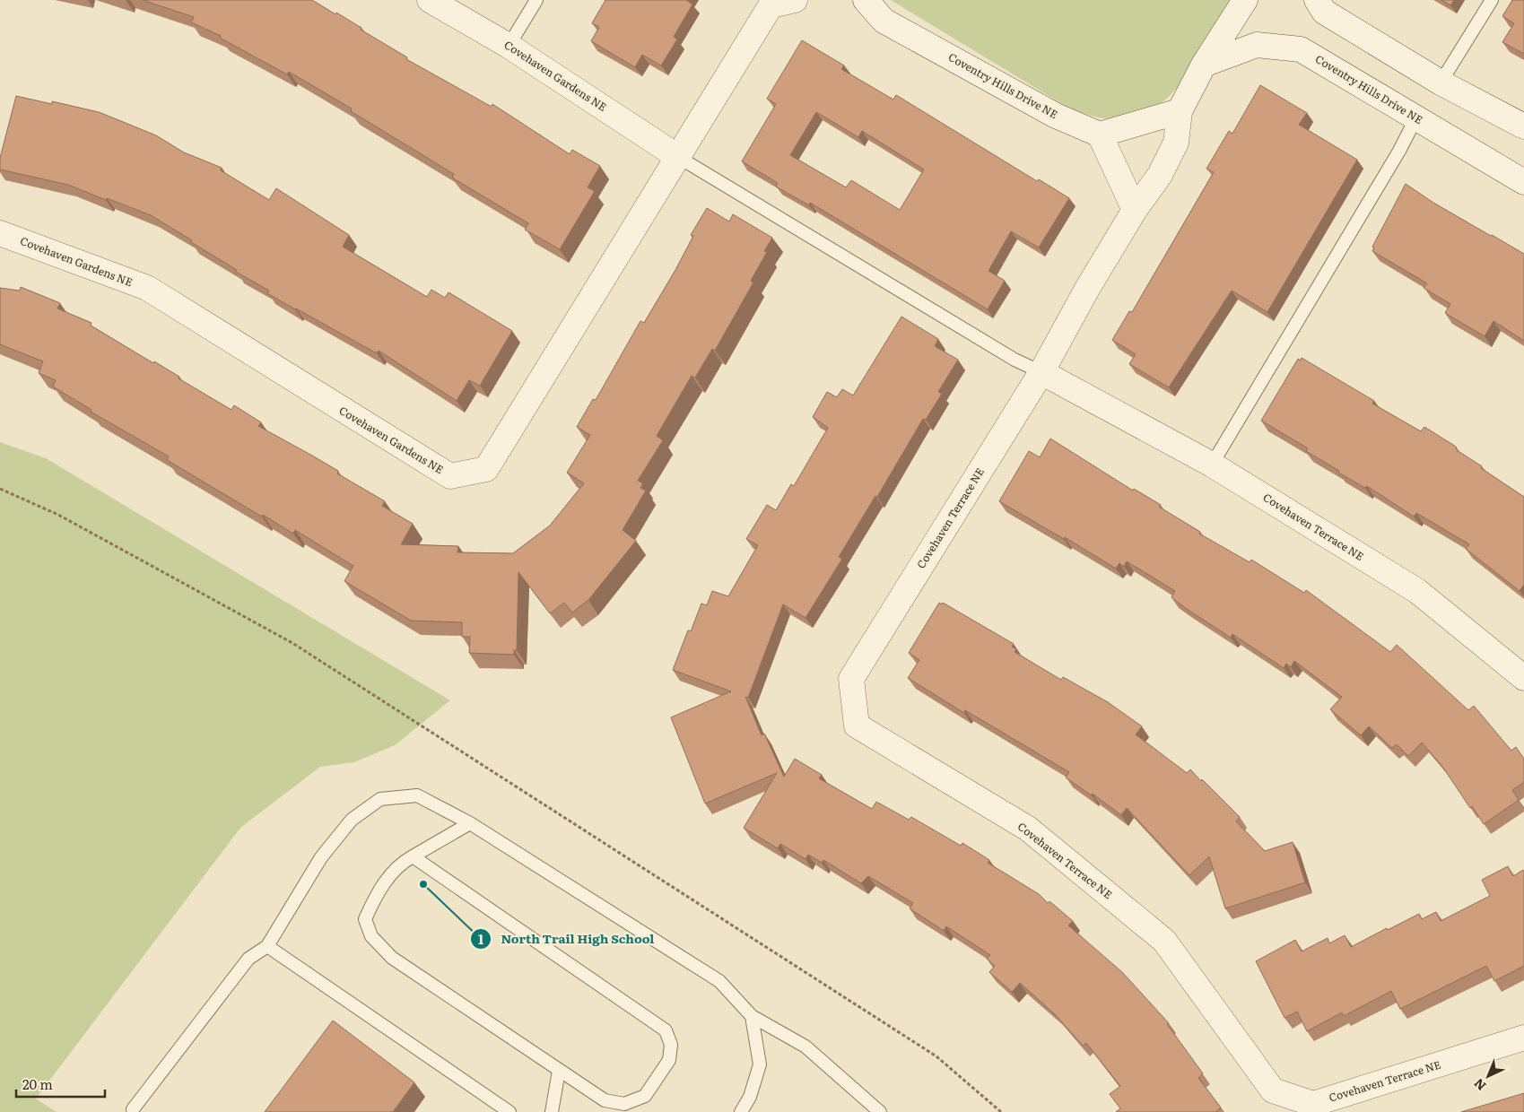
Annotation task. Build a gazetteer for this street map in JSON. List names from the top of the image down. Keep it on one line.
{"streets":{"street":["Covehaven Gardens NE","Coventry Hills Drive NE","Covehaven Terrace NE"]},"places":["North Trail High School"],"scale_bar":"20 m","north":"bottom left"}
